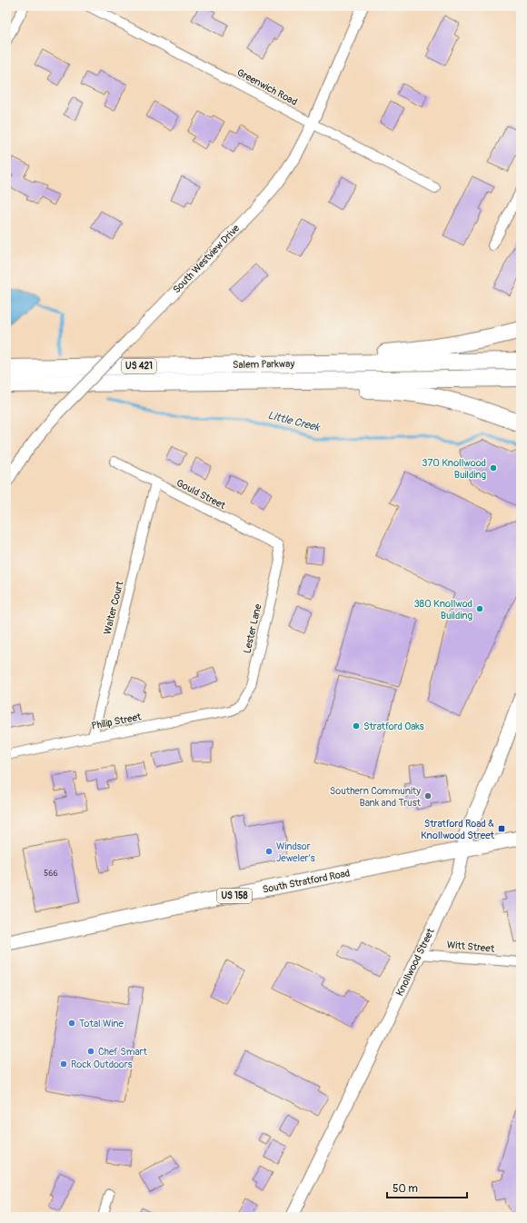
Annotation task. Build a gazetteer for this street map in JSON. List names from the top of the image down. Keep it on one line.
{"streets":{"highway":["Salem Parkway","US 421"],"main road":["South Stratford Road","US 158","Knollwood Street"],"street":["Greenwich Road","South Westview Drive","Gould Street","Walter Court","Lester Lane","Philip Street","Witt Street"]},"crossings":[["Greenwich Road","South Westview Drive"],["Gould Street","Walter Court"],["Gould Street","Lester Lane"],["Walter Court","Philip Street"],["Lester Lane","Philip Street"],["South Stratford Road","Knollwood Street"],["Witt Street","Knollwood Street"]],"water":["Little Creek"],"places":{"other":["370 Knollwood Building","380 Knollwod Building","Stratford Oaks","Southern Community Bank and Trust","Windsor Jeweler's","Total Wine","Chef Smart","Rock Outdoors"],"transit":["Stratford Road & Knollwood Street"]},"house_numbers":["566"],"scale_bar":"50 m"}
